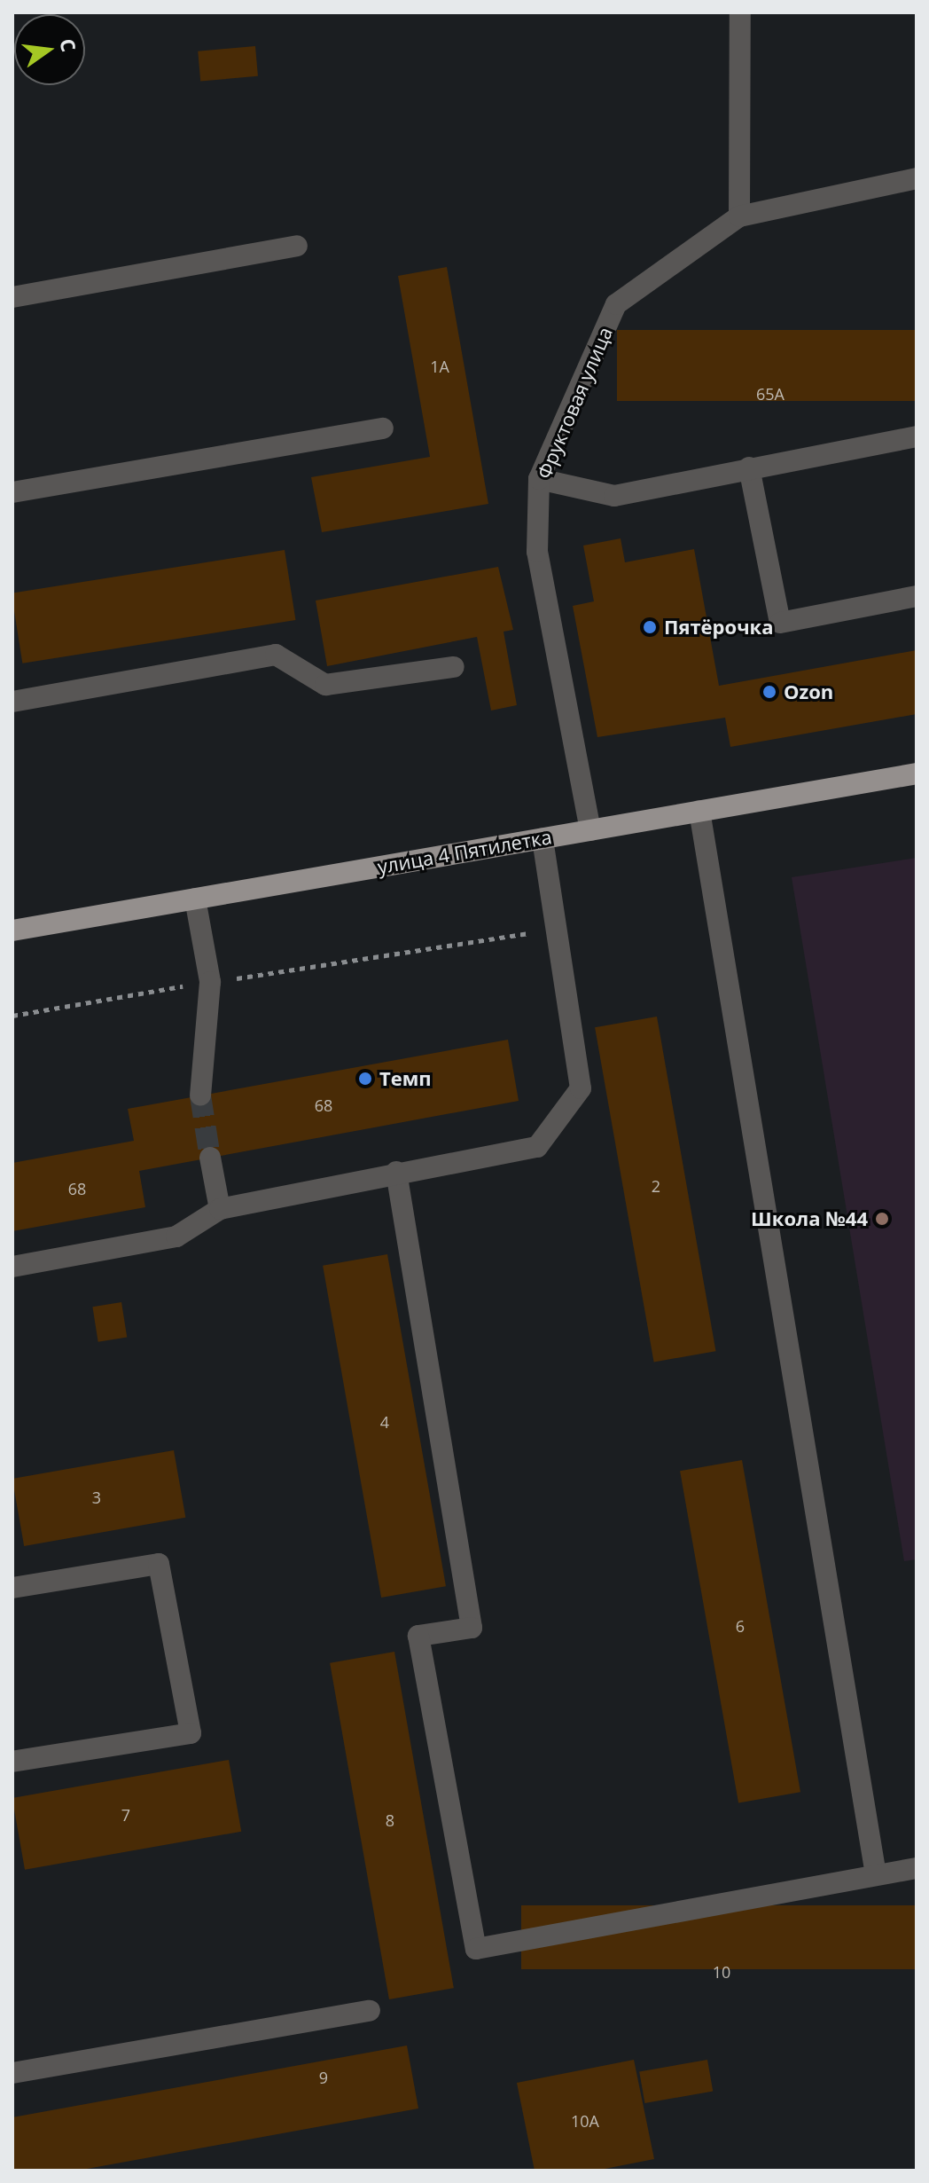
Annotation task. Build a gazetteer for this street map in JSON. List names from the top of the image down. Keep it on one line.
{"streets":{"main road":["улица 4 Пятилетка"],"street":["Фруктовая улица"]},"crossings":[["Фруктовая улица","улица 4 Пятилетка"]],"places":["Пятёрочка","Ozon","Темп","Школа №44"],"house_numbers":["1А","65А","68","2","68","4","3","6","7","8","10","9","10А"],"north":"right"}
